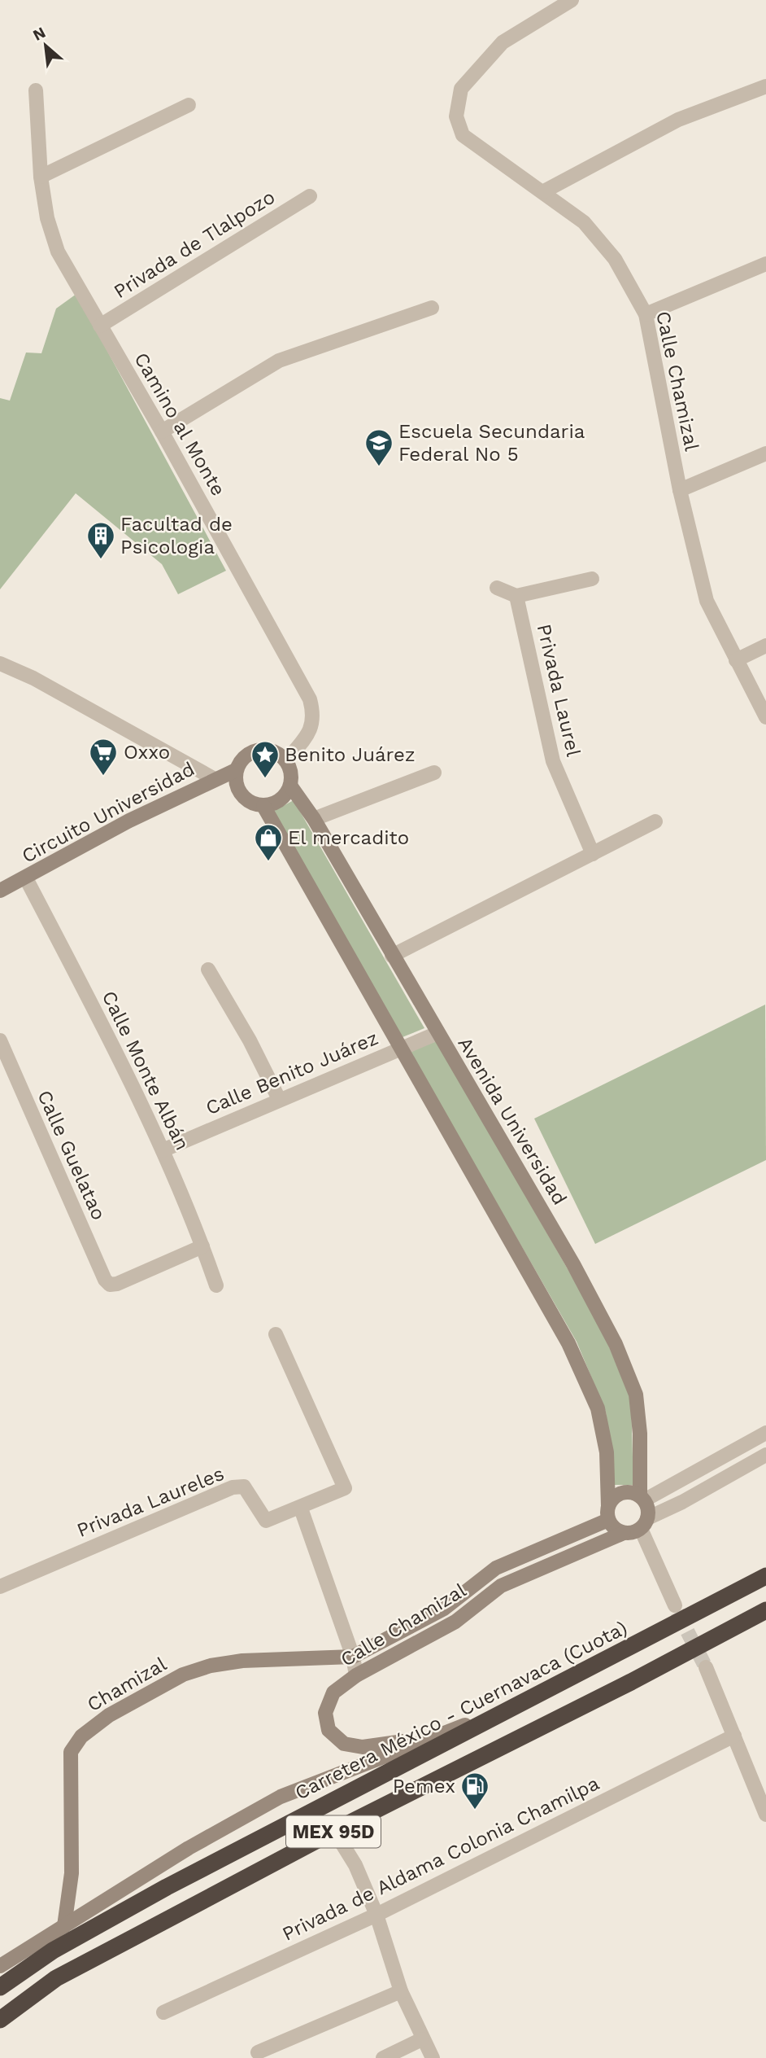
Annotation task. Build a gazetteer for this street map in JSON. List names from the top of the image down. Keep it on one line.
{"streets":{"highway":["Carretera México - Cuernavaca (Cuota)","MEX 95D"],"street":["Privada de Tlalpozo","Calle Chamizal","Camino al Monte","Privada Laurel","Circuito Universidad","Calle Monte Albán","Calle Benito Juárez","Avenida Universidad","Calle Guelatao","Privada Laureles","Chamizal","Privada de Aldama Colonia Chamilpa"]},"crossings":[["Privada de Tlalpozo","Camino al Monte"],["Calle Chamizal","Avenida Universidad"],["Calle Chamizal","Chamizal"],["Camino al Monte","Circuito Universidad"],["Camino al Monte","Avenida Universidad"],["Circuito Universidad","Calle Monte Albán"],["Circuito Universidad","Avenida Universidad"],["Calle Monte Albán","Calle Benito Juárez"],["Calle Monte Albán","Calle Guelatao"],["Calle Benito Juárez","Avenida Universidad"]],"places":{"school or university":["Escuela Secundaria Federal No 5"],"building":["Facultad de Psicologia"],"supermarket":["Oxxo"],"place":["Benito Juárez"],"shop":["El mercadito"],"fuel station":["Pemex"]},"north":"top left"}
